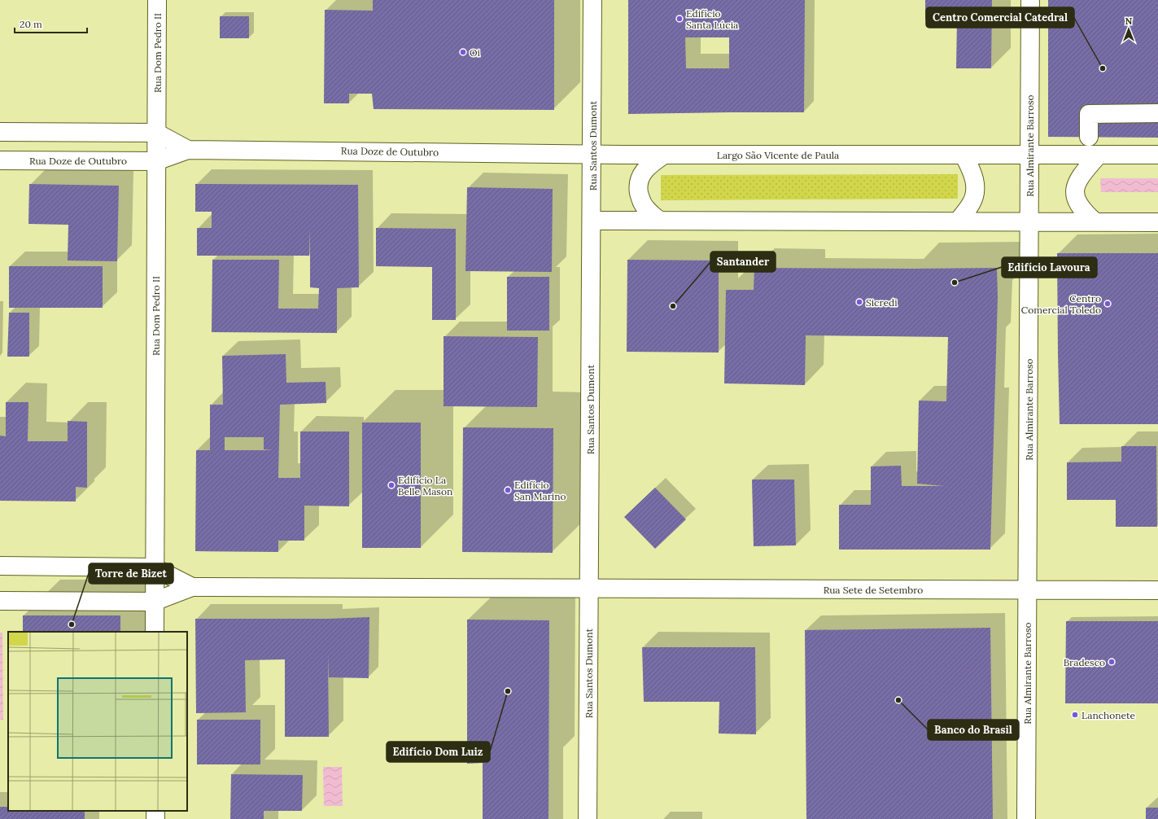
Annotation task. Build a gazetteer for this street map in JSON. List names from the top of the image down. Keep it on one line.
{"streets":{"street":["Rua Dom Pedro II","Rua Santos Dumont","Rua Almirante Barroso","Rua Doze de Outubro","Largo São Vicente de Paula","Rua Sete de Setembro"]},"crossings":[["Rua Dom Pedro II","Rua Doze de Outubro"],["Rua Santos Dumont","Rua Doze de Outubro"],["Rua Santos Dumont","Largo São Vicente de Paula"],["Rua Santos Dumont","Rua Sete de Setembro"],["Rua Almirante Barroso","Largo São Vicente de Paula"],["Rua Almirante Barroso","Rua Sete de Setembro"],["Rua Doze de Outubro","Largo São Vicente de Paula"]],"places":["Edifício Santa Lúcia","Oi","Centro Comercial Catedral","Edifício Lavoura","Sicredi","Centro Comercial Toledo","Santander","Edifício La Belle Mason","Edifício San Marino","Torre de Bizet","Bradesco","Edifício Dom Luiz","Banco do Brasil","Lanchonete"],"scale_bar":"20 m","north":"top"}
